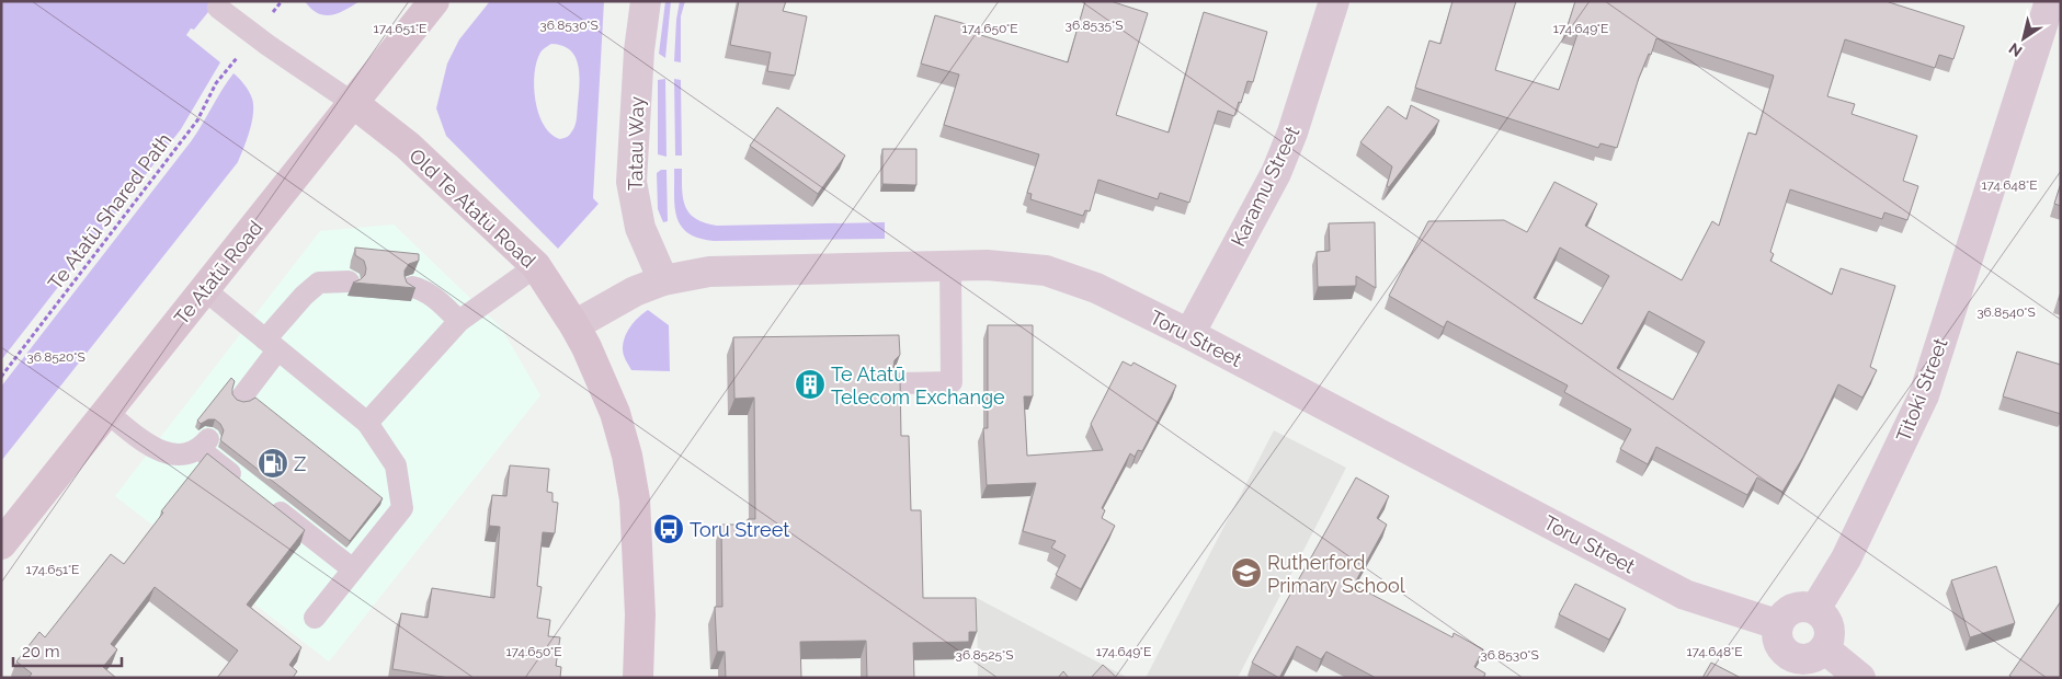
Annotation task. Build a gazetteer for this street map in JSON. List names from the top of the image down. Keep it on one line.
{"streets":{"main road":["Old Te Atatū Road","Te Atatū Road"],"street":["Tatau Way","Karamu Street","Toru Street","Titoki Street"],"path":["Te Atatū Shared Path"]},"crossings":[["Tatau Way","Toru Street"],["Karamu Street","Toru Street"],["Old Te Atatū Road","Te Atatū Road"],["Old Te Atatū Road","Toru Street"],["Toru Street","Titoki Street"]],"places":{"building":["Te Atatū Telecom Exchange"],"fuel station":["Z"],"bus stop":["Toru Street"],"school or university":["Rutherford Primary School"]},"scale_bar":"20 m","north":"bottom left","coordinates":["36.8530°S","36.8535°S","174.651°E","174.650°E","174.649°E","174.648°E","36.8540°S","36.8520°S","36.8525°S"]}
